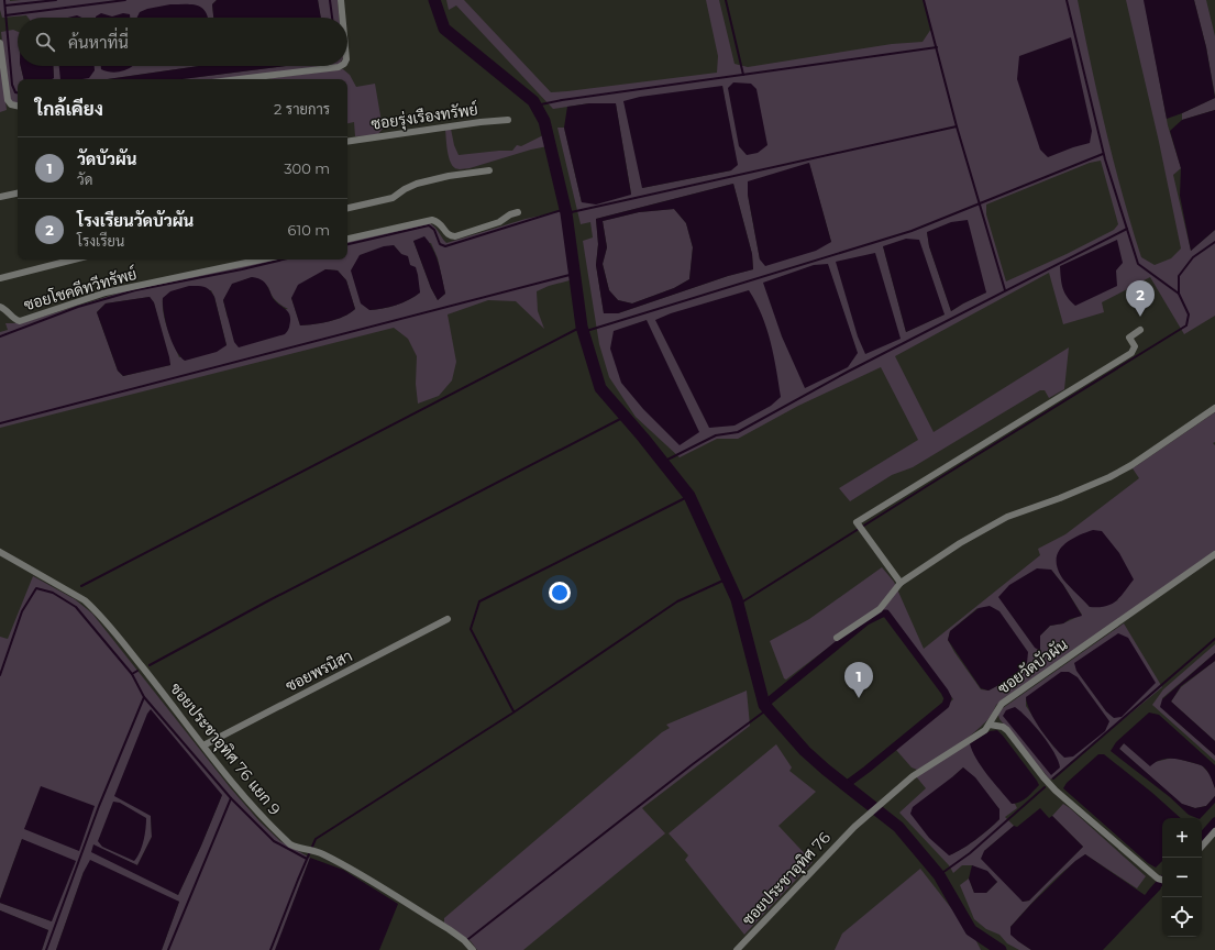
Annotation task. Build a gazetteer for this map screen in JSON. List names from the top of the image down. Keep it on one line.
{"streets":{"street":["ซอยรุ่งเรืองทรัพย์","ซอยโชคดีทวีทรัพย์","ซอยวัดบัวผัน","ซอยพรนิสา","ซอยประชาอุทิศ 76 แยก 9","ซอยประชาอุทิศ 76"]},"crossings":[["ซอยวัดบัวผัน","ซอยประชาอุทิศ 76"],["ซอยพรนิสา","ซอยประชาอุทิศ 76 แยก 9"]],"page":{"search":"ค้นหาที่นี่","heading":["ใกล้เคียง","2 รายการ"],"list":[{"mark":"1","name":"วัดบัวผัน","note":"วัด","value":"300 m"},{"mark":"2","name":"โรงเรียนวัดบัวผัน","note":"โรงเรียน","value":"610 m"}],"pins":["2","1"],"map_buttons":["+","−"]}}
